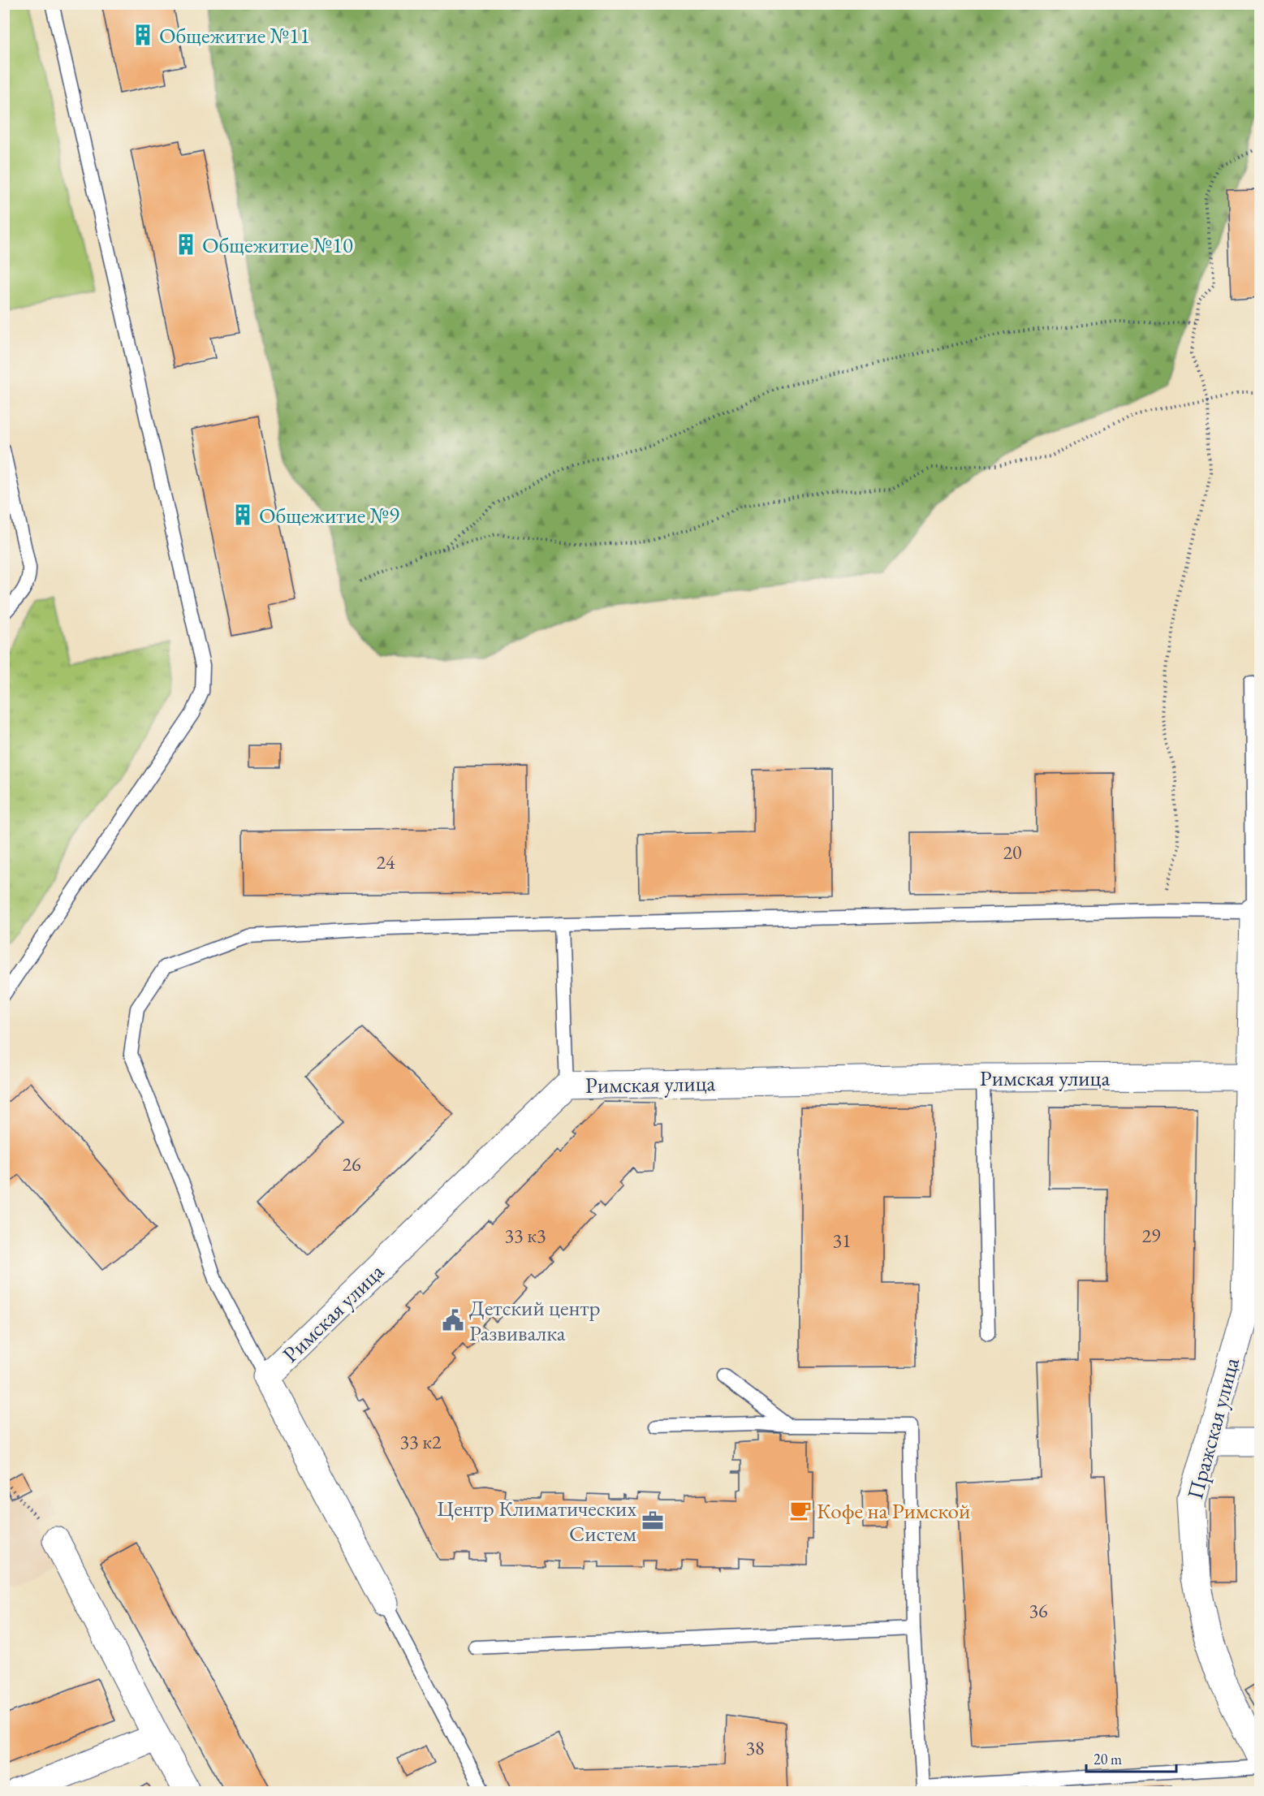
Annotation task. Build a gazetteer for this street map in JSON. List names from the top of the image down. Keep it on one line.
{"streets":{"street":["Римская улица","Пражская улица"]},"crossings":[["Римская улица","Пражская улица"]],"places":{"building":["Общежитие №11","Общежитие №10","Общежитие №9"],"public building":["Детский центр Развивалка"],"cafe":["Кофе на Римской"],"office":["Центр Климатических Систем"]},"house_numbers":["20","24","26","33 к3","29","31","33 к2","36","38"],"scale_bar":"20 m"}
